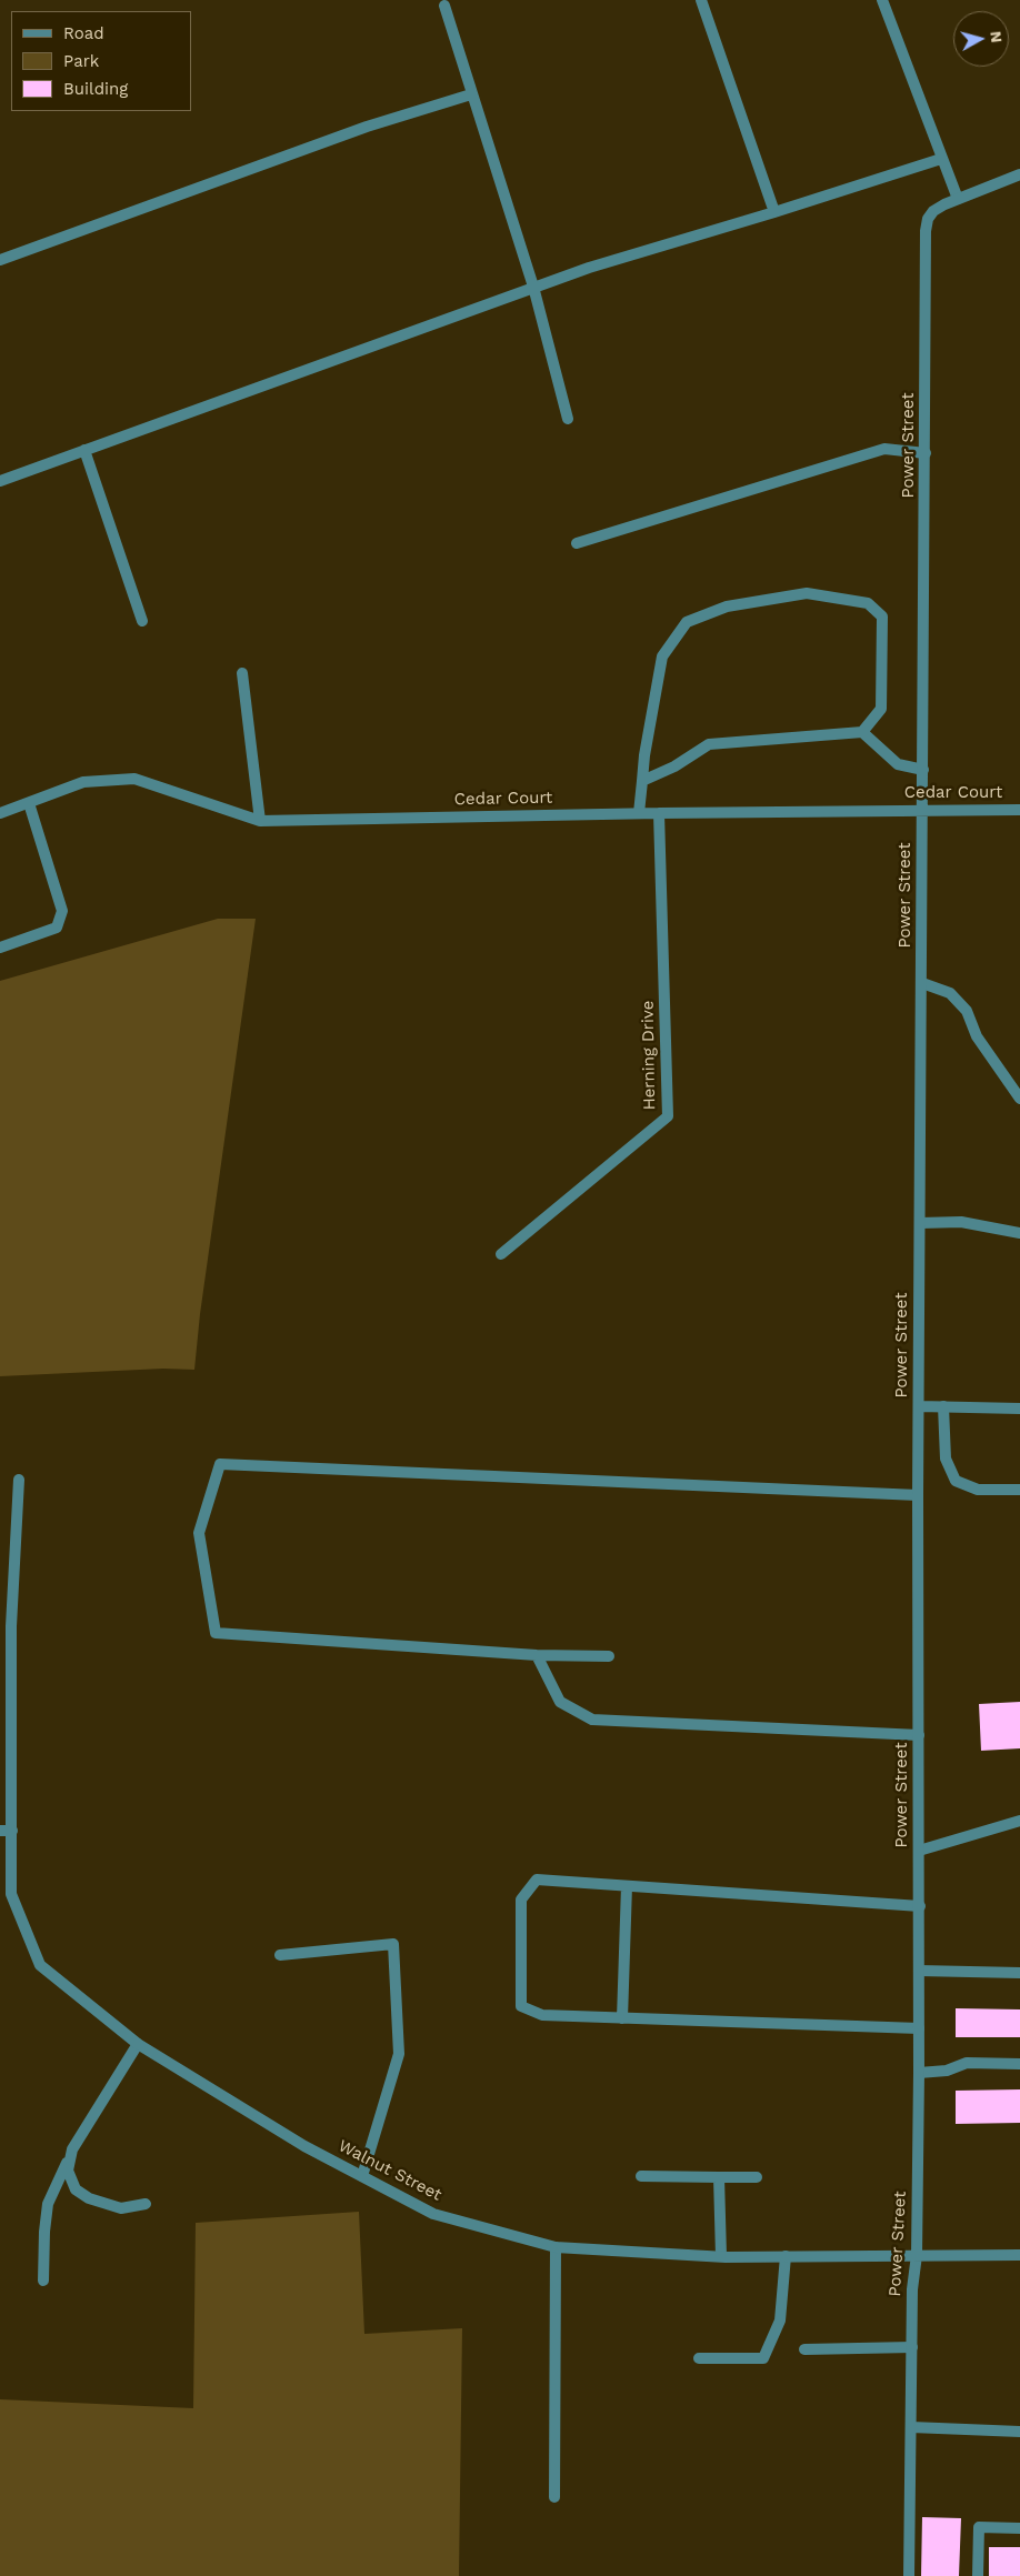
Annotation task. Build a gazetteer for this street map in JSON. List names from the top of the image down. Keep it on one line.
{"streets":{"street":["Power Street","Cedar Court","Herning Drive","Walnut Street"]},"crossings":[["Power Street","Cedar Court"],["Power Street","Walnut Street"],["Cedar Court","Herning Drive"]],"legend":["Road","Park","Building"],"north":"right"}
